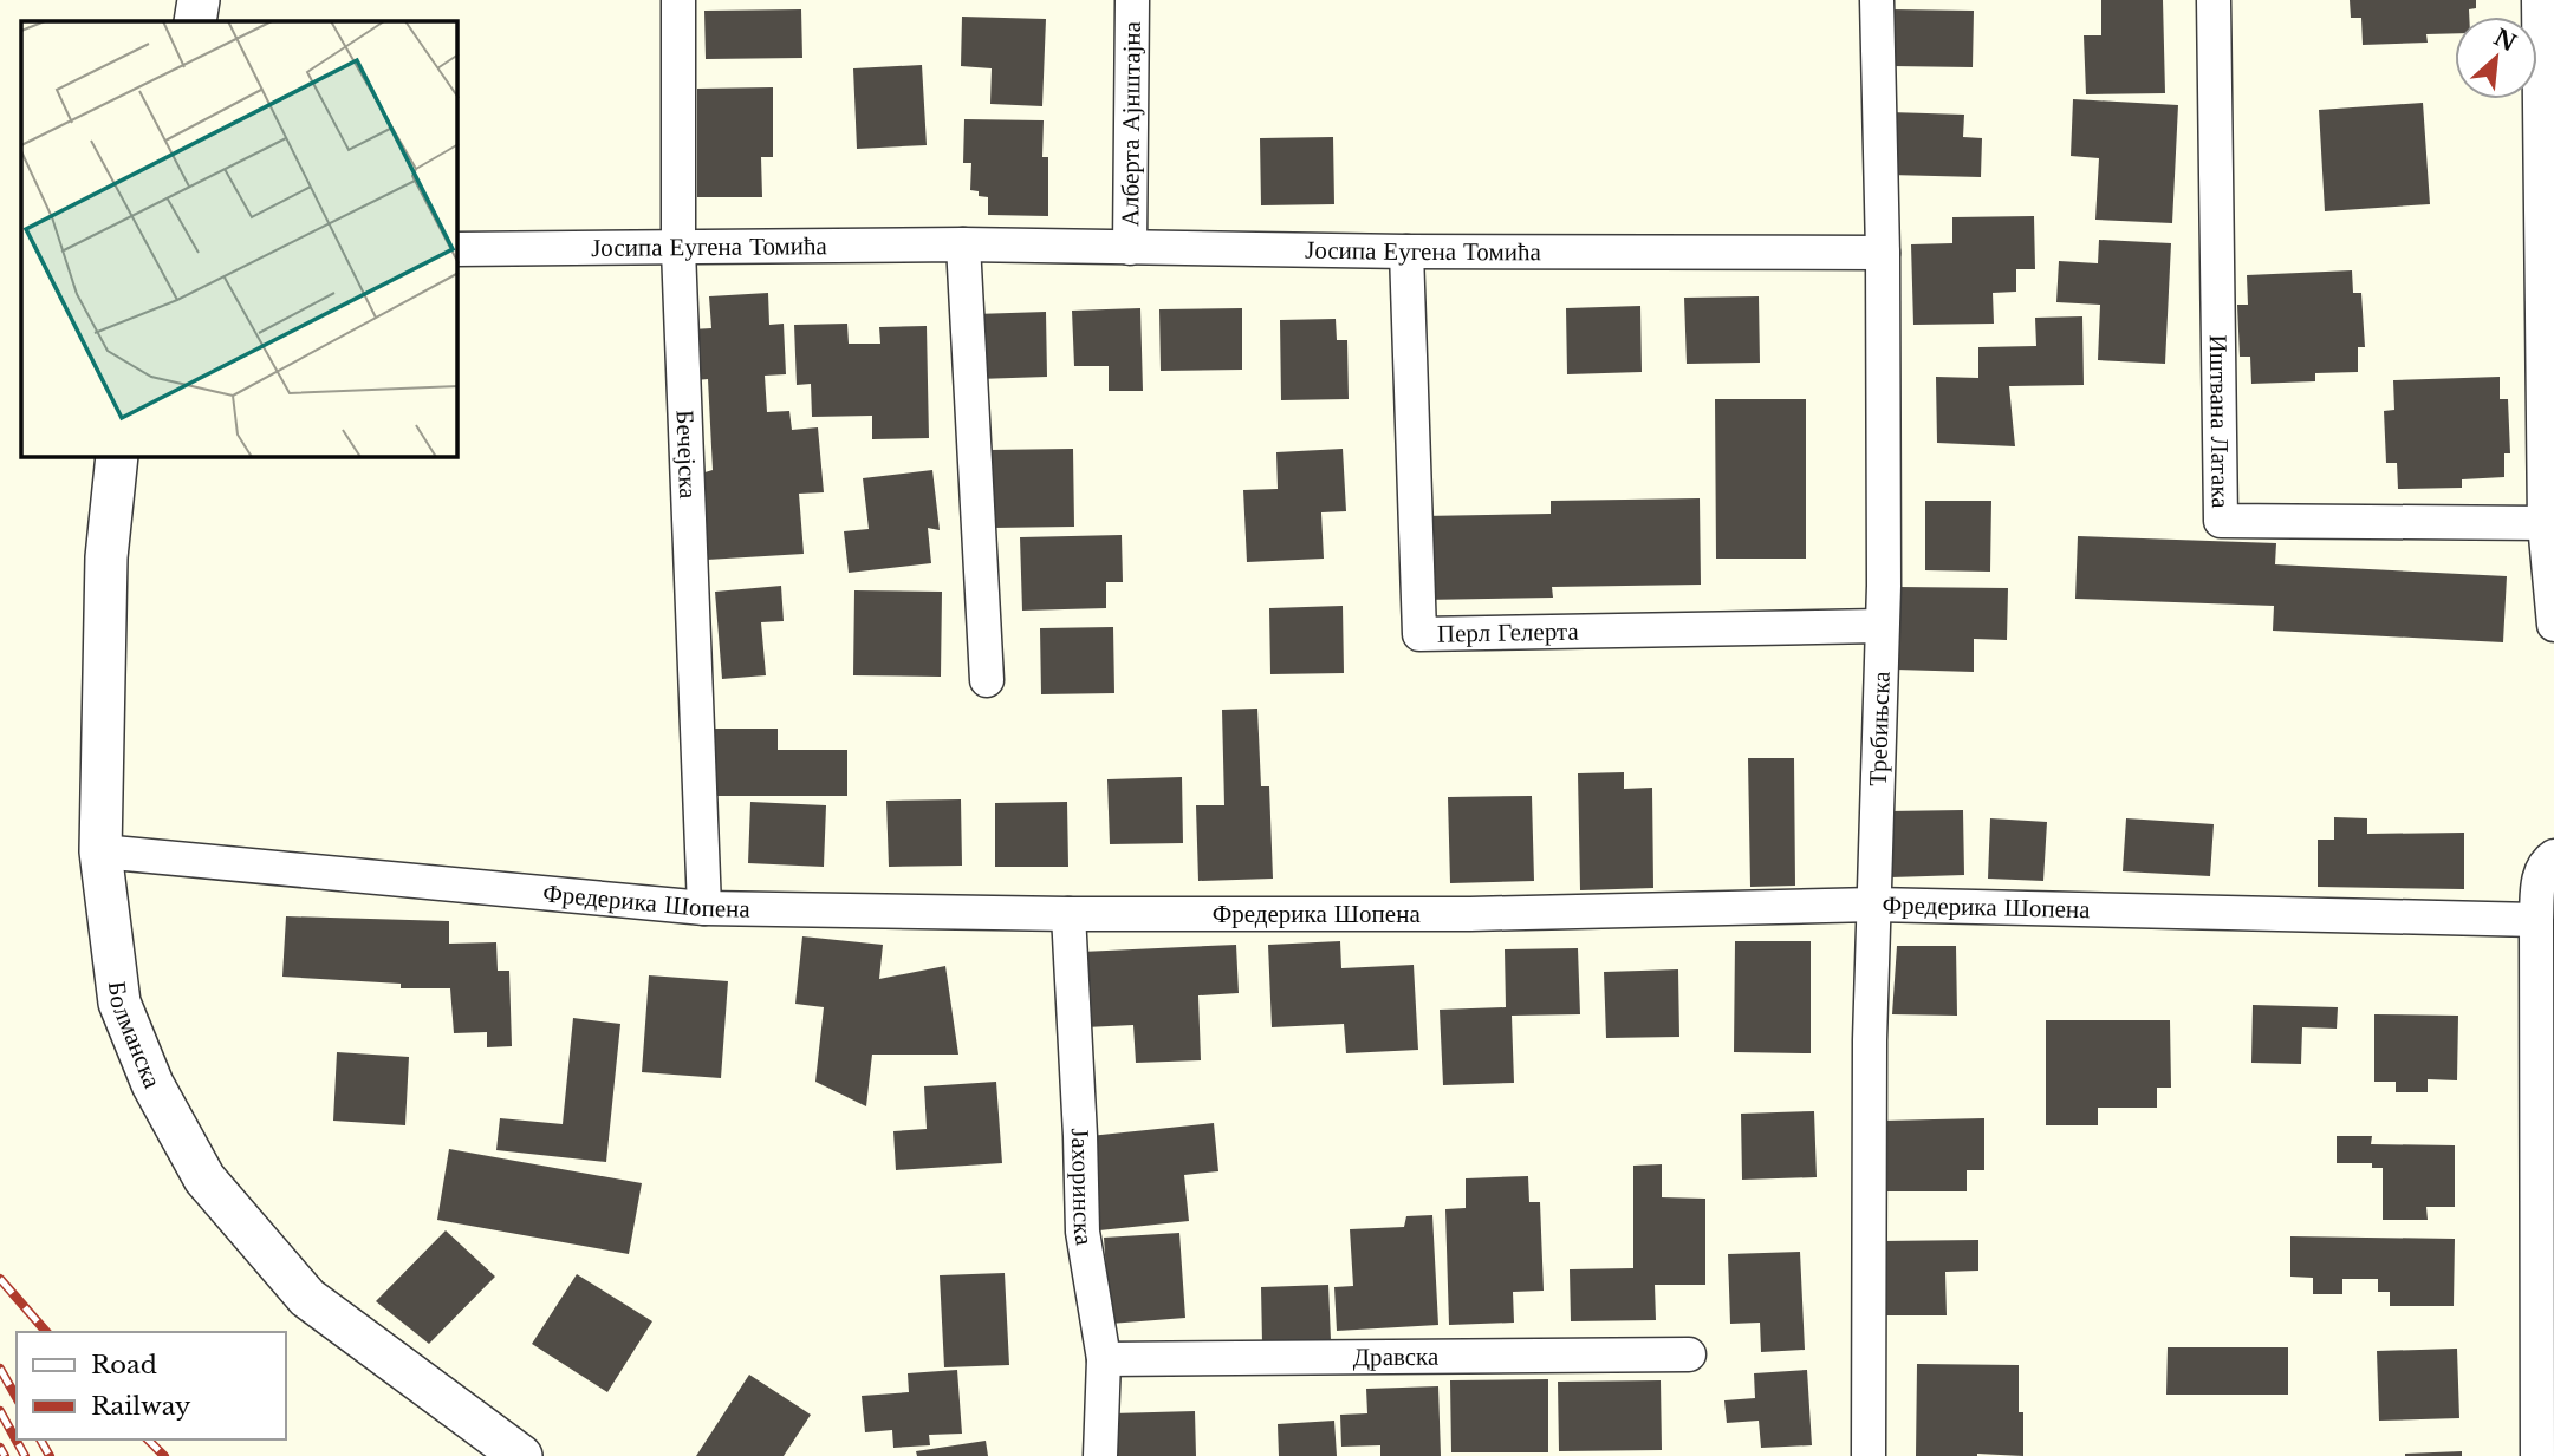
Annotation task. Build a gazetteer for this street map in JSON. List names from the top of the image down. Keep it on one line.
{"streets":{"street":["Алберта Ајнштајна","Јосипа Еугена Томића","Иштвана Латака","Бечејска","Перл Гелерта","Требињска","Фредерика Шопена","Болманска","Јахоринска","Дравска"]},"crossings":[["Алберта Ајнштајна","Јосипа Еугена Томића"],["Јосипа Еугена Томића","Бечејска"],["Јосипа Еугена Томића","Перл Гелерта"],["Јосипа Еугена Томића","Требињска"],["Бечејска","Фредерика Шопена"],["Перл Гелерта","Требињска"],["Требињска","Фредерика Шопена"],["Фредерика Шопена","Болманска"],["Фредерика Шопена","Јахоринска"],["Јахоринска","Дравска"]],"legend":["Road","Railway"],"north":"top right"}
